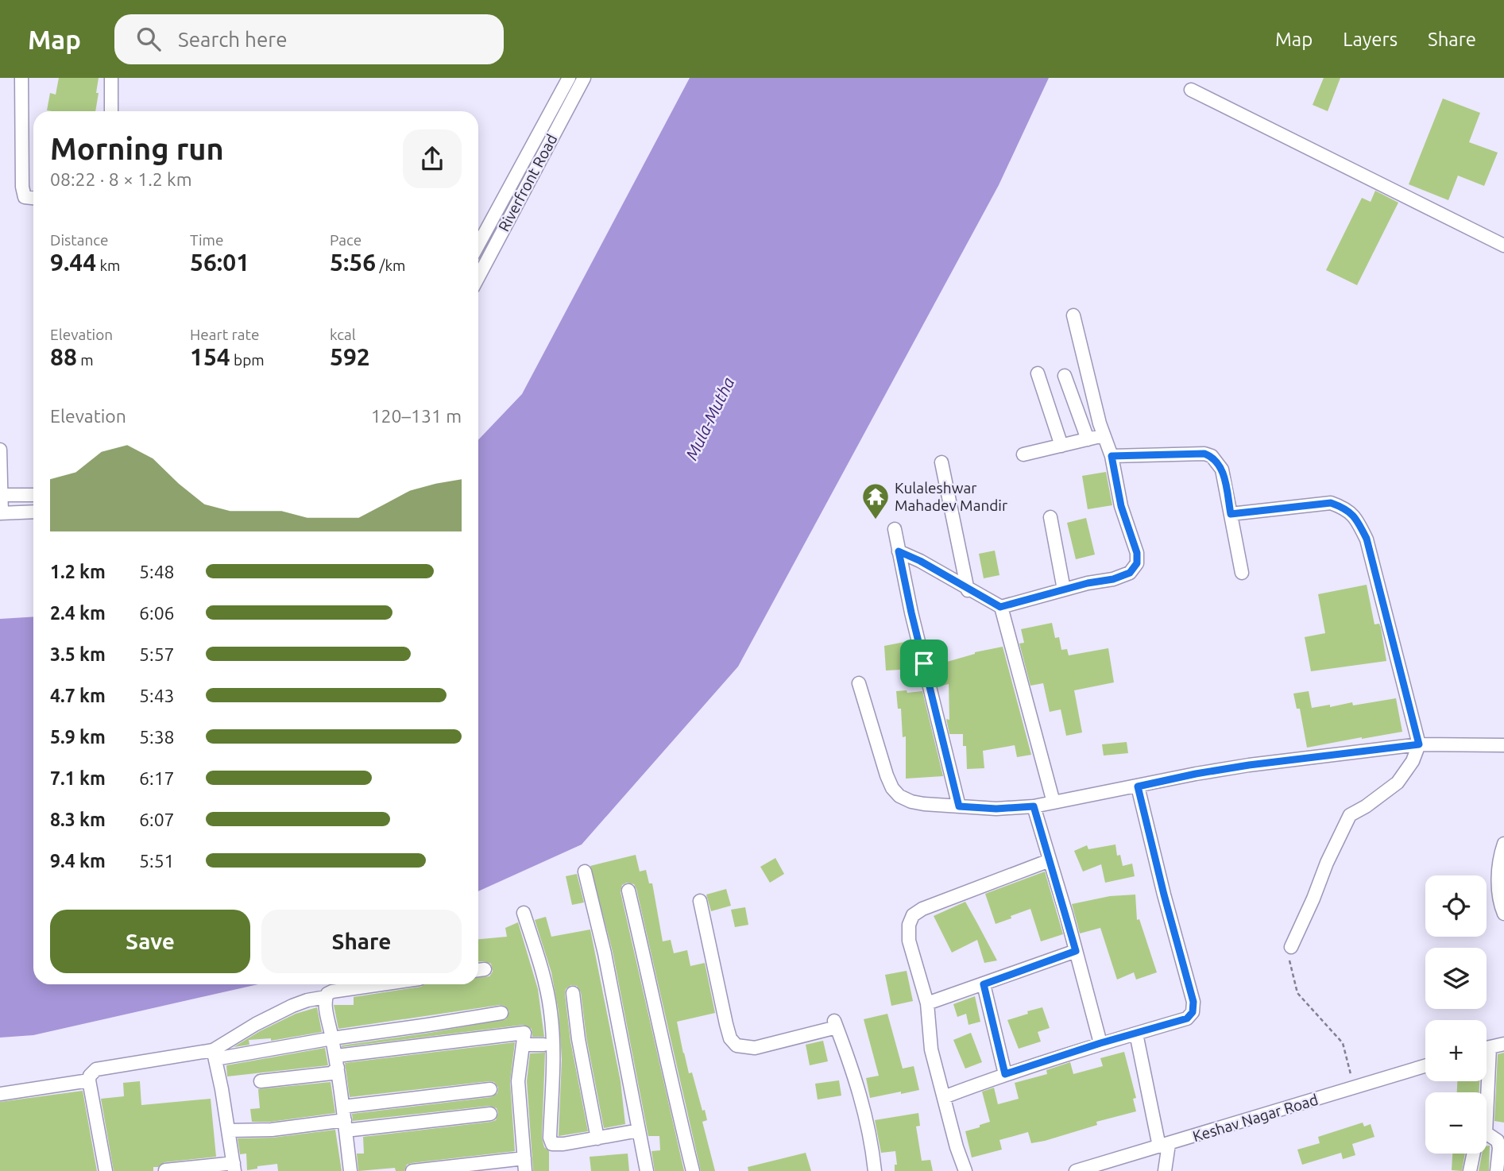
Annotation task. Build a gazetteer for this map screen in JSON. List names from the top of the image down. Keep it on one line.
{"streets":{"street":["Riverfront Road","Keshav Nagar Road"]},"water":["Mula-Mutha"],"places":{"temple":["Kulaleshwar Mahadev Mandir"]},"page":{"header":"Map","search":"Search here","nav":["Map","Layers","Share"],"heading":["Morning run","08:22 · 8 × 1.2 km"],"stats":[["Distance","9.44 km"],["Time","56:01"],["Pace","5:56 /km"],["Elevation","88 m"],["Heart rate","154 bpm"],["kcal","592"]],"chart":["Elevation","120–131 m"],"list":[{"name":"1.2 km","note":"5:48"},{"name":"2.4 km","note":"6:06"},{"name":"3.5 km","note":"5:57"},{"name":"4.7 km","note":"5:43"},{"name":"5.9 km","note":"5:38"},{"name":"7.1 km","note":"6:17"},{"name":"8.3 km","note":"6:07"},{"name":"9.4 km","note":"5:51"}],"map_buttons":["+","−"],"buttons":["Save","Share"]}}
